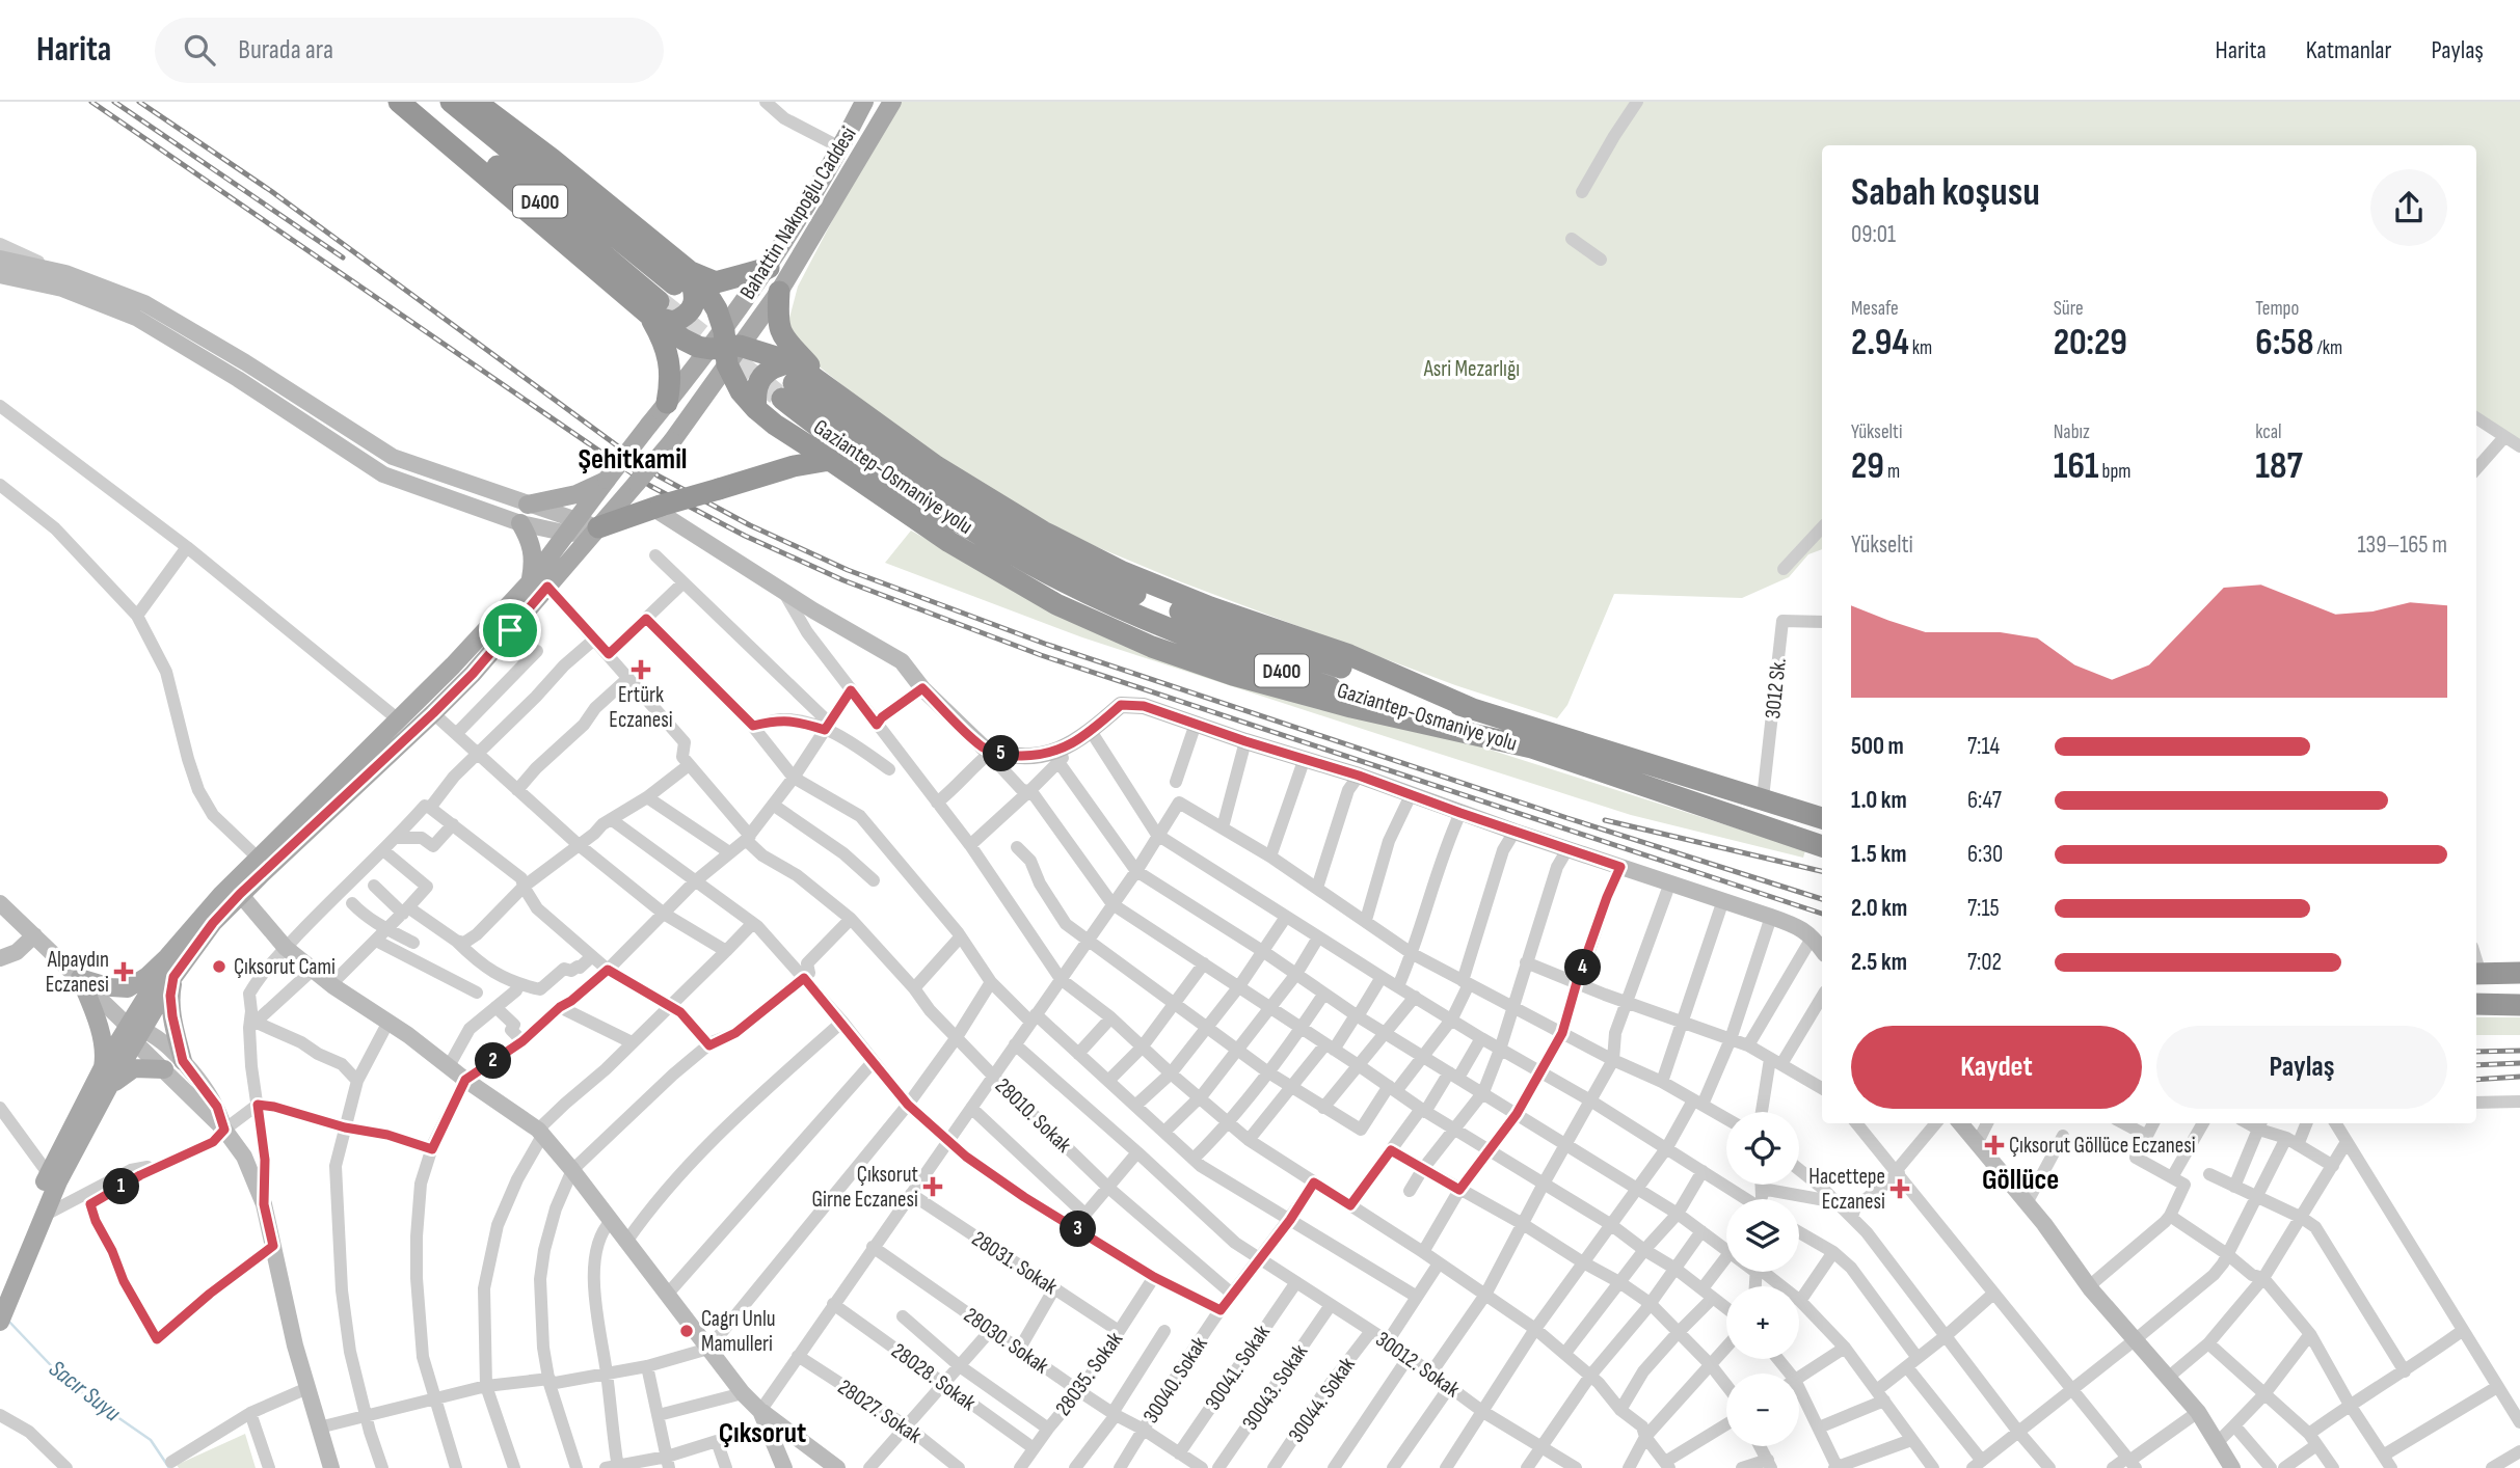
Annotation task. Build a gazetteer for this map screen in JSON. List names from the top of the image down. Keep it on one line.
{"streets":{"highway":["D400","Gaziantep-Osmaniye yolu"],"main road":["Bahattin Nakıpoğlu Caddesi"],"street":["3012 Sk.","28010. Sokak","28031. Sokak","28030. Sokak","30012. Sokak","30041. Sokak","28035. Sokak","28028. Sokak","30040. Sokak","30043. Sokak","30044. Sokak","28027. Sokak"]},"crossings":[["Gaziantep-Osmaniye yolu","3012 Sk."],["28010. Sokak","30040. Sokak"],["28031. Sokak","28035. Sokak"],["28030. Sokak","30041. Sokak"],["28030. Sokak","28035. Sokak"],["28030. Sokak","30040. Sokak"],["30012. Sokak","30041. Sokak"],["30012. Sokak","30040. Sokak"],["30012. Sokak","30043. Sokak"],["30012. Sokak","30044. Sokak"],["28035. Sokak","28028. Sokak"]],"districts":["Şehitkamil","Göllüce","Çıksorut"],"water":["Sacır Suyu"],"parks":["Asri Mezarlığı"],"places":{"health":["Ertürk Eczanesi","Alpaydın Eczanesi","Çıksorut Göllüce Eczanesi","Çıksorut Girne Eczanesi","Hacettepe Eczanesi"],"other":["Çıksorut Cami","Cagrı Unlu Mamulleri"]},"page":{"header":"Harita","search":"Burada ara","nav":["Harita","Katmanlar","Paylaş"],"heading":["Sabah koşusu","09:01"],"stats":[["Mesafe","2.94 km"],["Süre","20:29"],["Tempo","6:58 /km"],["Yükselti","29 m"],["Nabız","161 bpm"],["kcal","187"]],"chart":["Yükselti","139–165 m"],"list":[{"name":"500 m","note":"7:14"},{"name":"1.0 km","note":"6:47"},{"name":"1.5 km","note":"6:30"},{"name":"2.0 km","note":"7:15"},{"name":"2.5 km","note":"7:02"}],"pins":["5","4","2","1","3"],"buttons":["Kaydet","Paylaş"],"map_buttons":["+","−"]}}
